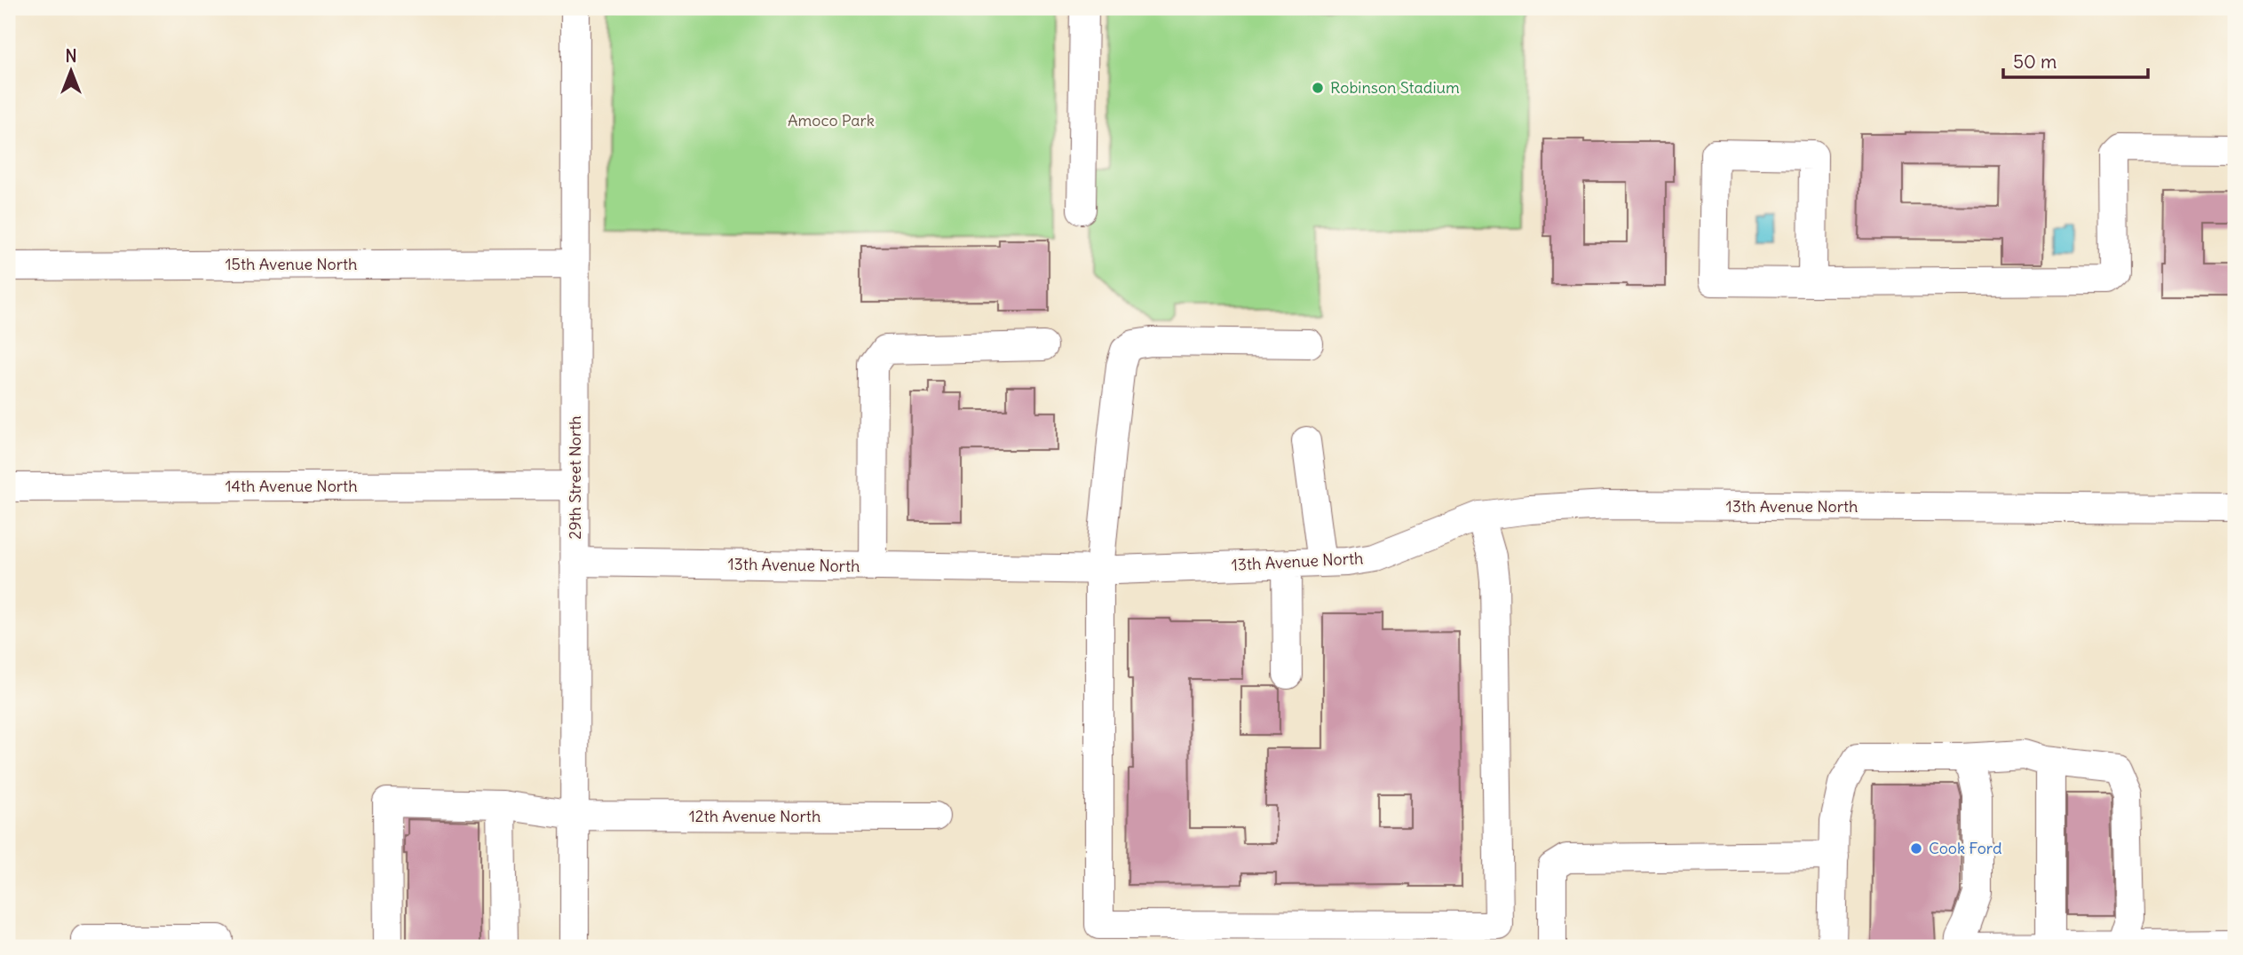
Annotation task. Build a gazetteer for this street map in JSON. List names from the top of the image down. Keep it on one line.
{"streets":{"street":["15th Avenue North","29th Street North","14th Avenue North","13th Avenue North","12th Avenue North"]},"crossings":[["15th Avenue North","29th Street North"],["29th Street North","14th Avenue North"],["29th Street North","13th Avenue North"],["29th Street North","12th Avenue North"]],"parks":["Amoco Park"],"places":["Robinson Stadium","Cook Ford"],"scale_bar":"50 m","north":"top"}
